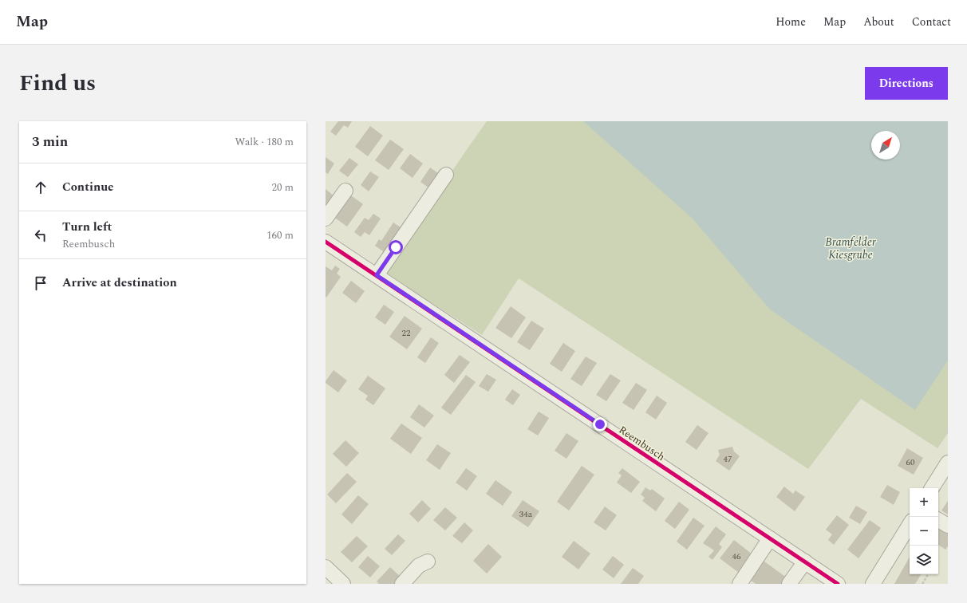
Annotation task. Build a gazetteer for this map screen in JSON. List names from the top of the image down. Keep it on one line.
{"streets":{"street":["Reembusch"]},"water":["Bramfelder Kiesgrube"],"house_numbers":["22","47","60","34a","46"],"north":"top right","page":{"header":"Map","nav":["Home","Map","About","Contact"],"title":"Find us","buttons":"Directions","heading":["3 min","Walk · 180 m"],"list":[["Continue","20 m"],["Turn left","Reembusch","160 m"],"Arrive at destination"],"map_buttons":["+","−"]}}
